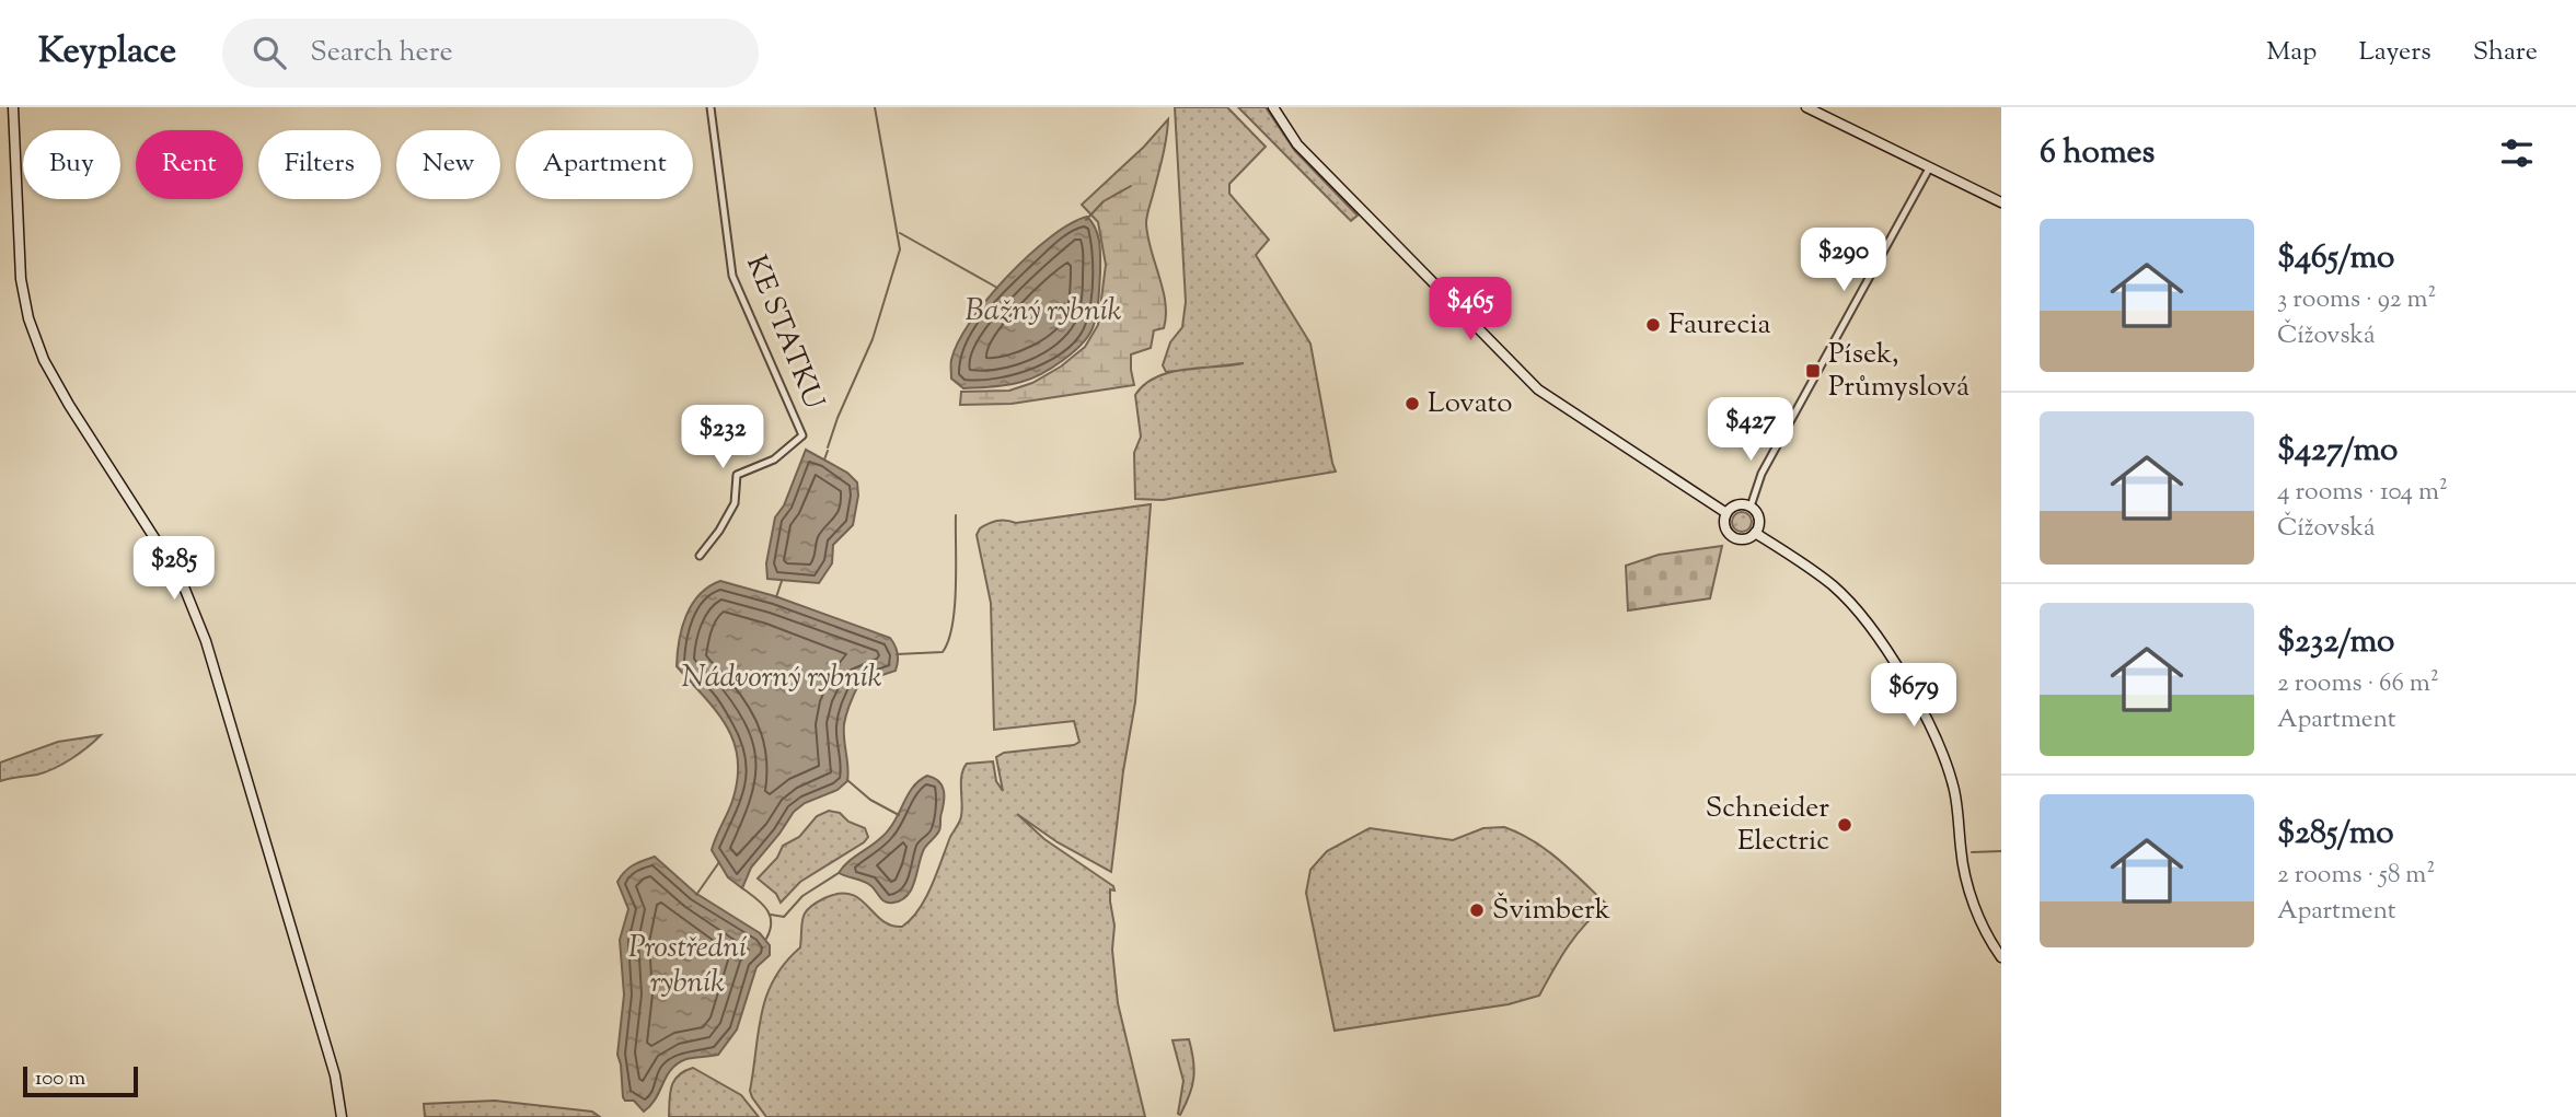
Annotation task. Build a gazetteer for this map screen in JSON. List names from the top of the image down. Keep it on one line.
{"streets":{"street":["KE STATKU"]},"water":["Bažný rybník","Nádvorný rybník","Prostřední rybník"],"places":{"other":["Faurecia","Lovato","Schneider Electric","Švimberk"],"transit":["Písek, Průmyslová"]},"scale_bar":"100 m","page":{"header":"Keyplace","search":"Search here","nav":["Map","Layers","Share"],"heading":"6 homes","chip":["Buy","Rent","Filters","New","Apartment"],"list":[{"name":"$465/mo","note":"3 rooms · 92 m² · Čížovská"},{"name":"$427/mo","note":"4 rooms · 104 m² · Čížovská"},{"name":"$232/mo","note":"2 rooms · 66 m² · Apartment"},{"name":"$285/mo","note":"2 rooms · 58 m² · Apartment"}],"price":["$290","$465","$427","$232","$285","$679"],"scale":"100 m"}}
